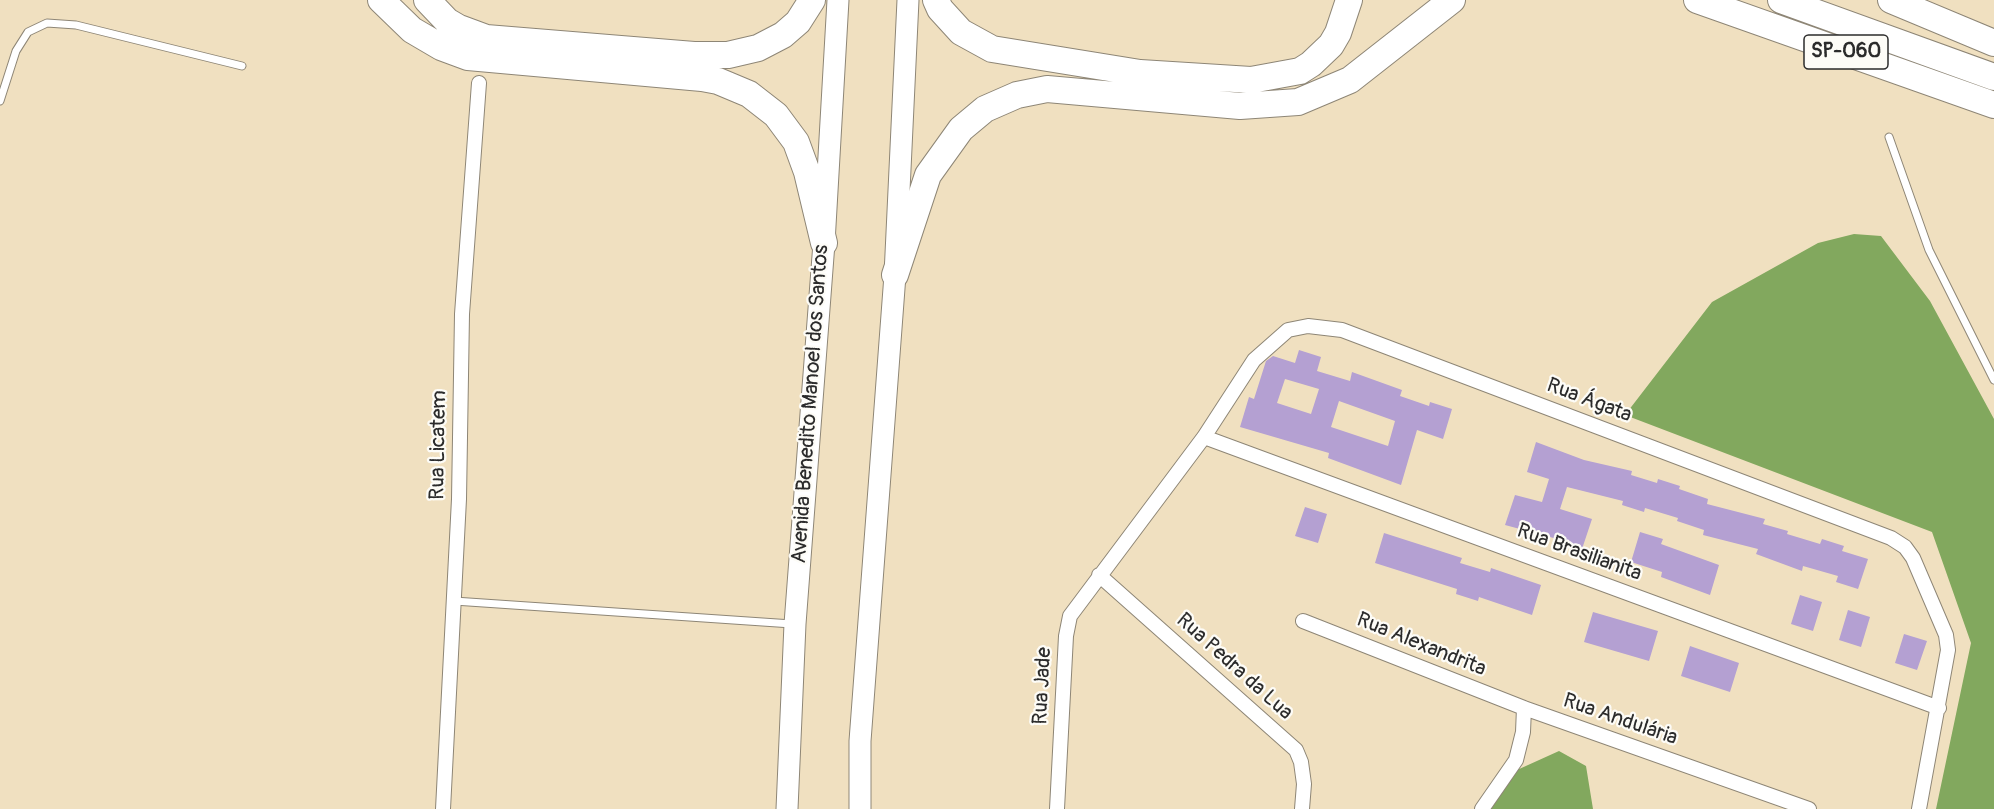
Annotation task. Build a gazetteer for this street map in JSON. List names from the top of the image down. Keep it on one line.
{"streets":{"highway":["SP-060"],"main road":["Avenida Benedito Manoel dos Santos"],"street":["Rua Ágata","Rua Licatem","Rua Brasilianita","Rua Alexandrita","Rua Pedra da Lua","Rua Jade","Rua Andulária"]},"crossings":[["Rua Ágata","Rua Brasilianita"],["Rua Ágata","Rua Pedra da Lua"],["Rua Ágata","Rua Jade"],["Rua Alexandrita","Rua Andulária"],["Rua Pedra da Lua","Rua Jade"]]}
